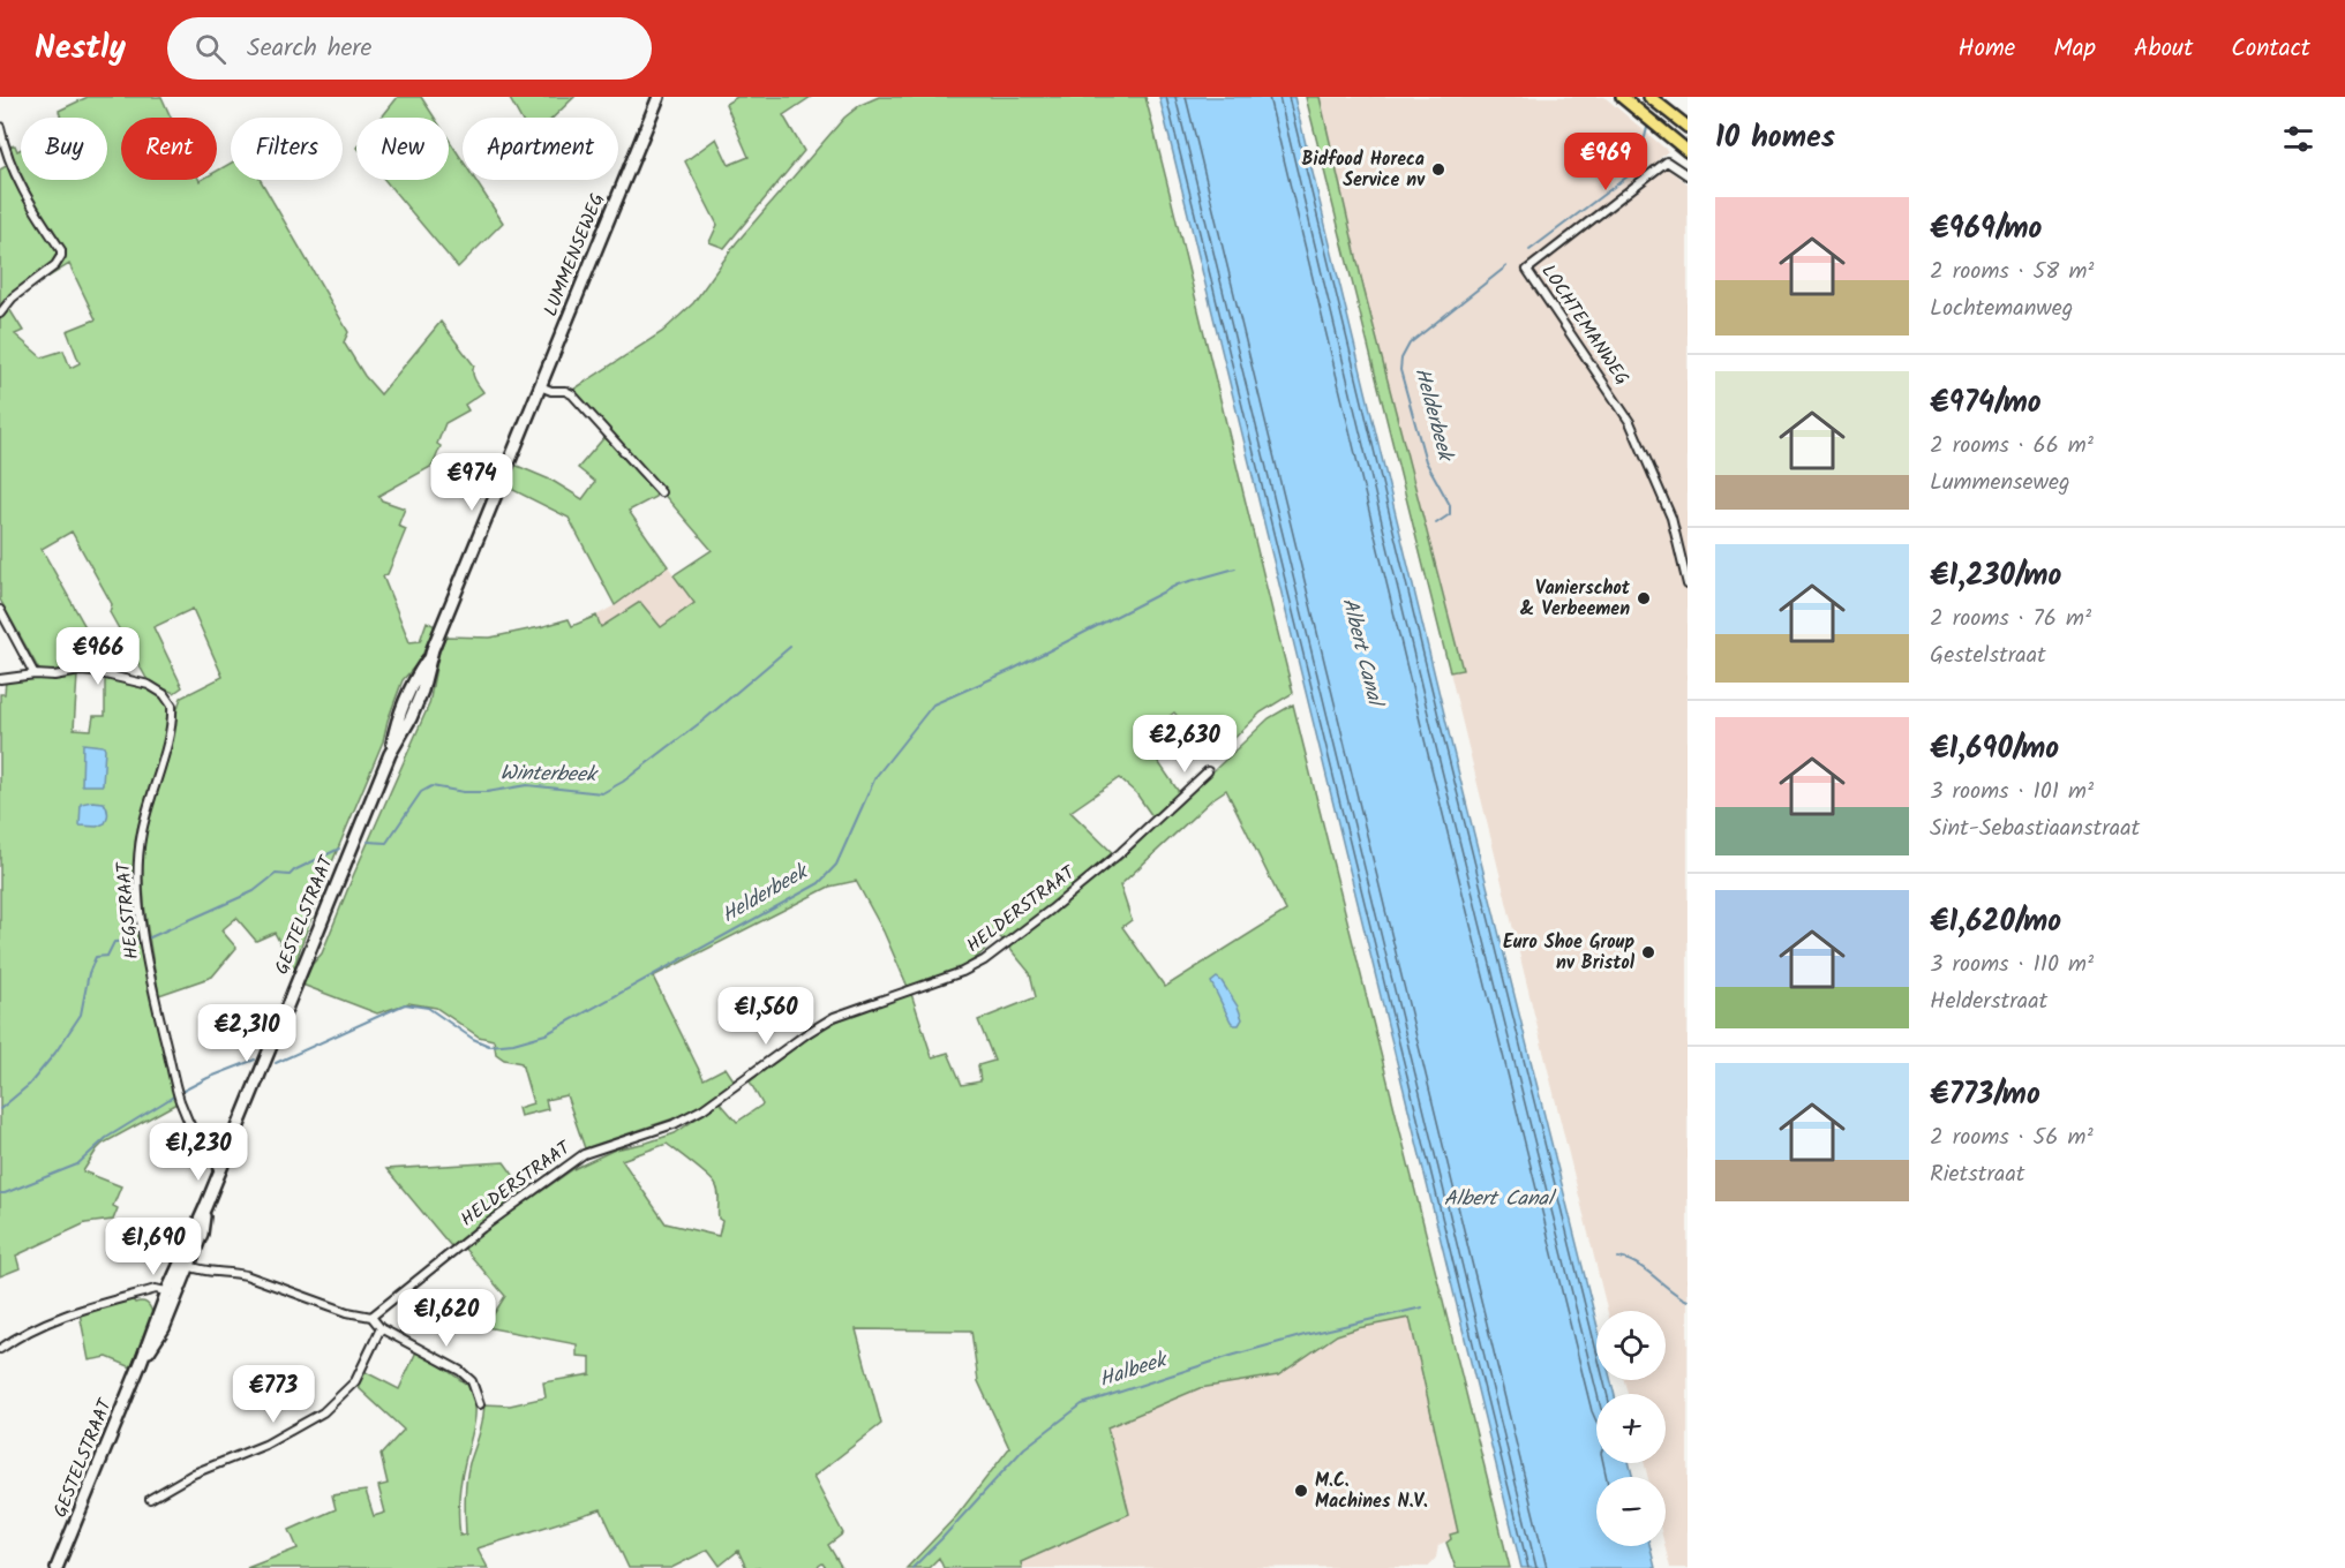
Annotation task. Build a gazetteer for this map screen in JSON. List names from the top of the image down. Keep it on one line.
{"streets":{"main road":["LUMMENSEWEG","GESTELSTRAAT"],"street":["LOCHTEMANWEG","HELDERSTRAAT","HEGSTRAAT"]},"crossings":[["LUMMENSEWEG","GESTELSTRAAT"],["HEGSTRAAT","GESTELSTRAAT"]],"water":["Helderbeek","Albert Canal","Winterbeek","Halbeek"],"places":["Bidfood Horeca Service nv","Vanierschot & Verbeemen","Euro Shoe Group nv Bristol","M.C. Machines N.V."],"page":{"header":"Nestly","search":"Search here","nav":["Home","Map","About","Contact"],"heading":"10 homes","chip":["Buy","Rent","Filters","New","Apartment"],"price":["€969","€974","€966","€2,630","€1,560","€2,310","€1,230","€1,690","€1,620","€773"],"list":[{"name":"€969/mo","note":"2 rooms · 58 m² · Lochtemanweg"},{"name":"€974/mo","note":"2 rooms · 66 m² · Lummenseweg"},{"name":"€1,230/mo","note":"2 rooms · 76 m² · Gestelstraat"},{"name":"€1,690/mo","note":"3 rooms · 101 m² · Sint-Sebastiaanstraat"},{"name":"€1,620/mo","note":"3 rooms · 110 m² · Helderstraat"},{"name":"€773/mo","note":"2 rooms · 56 m² · Rietstraat"}],"map_buttons":["+","−"]}}
